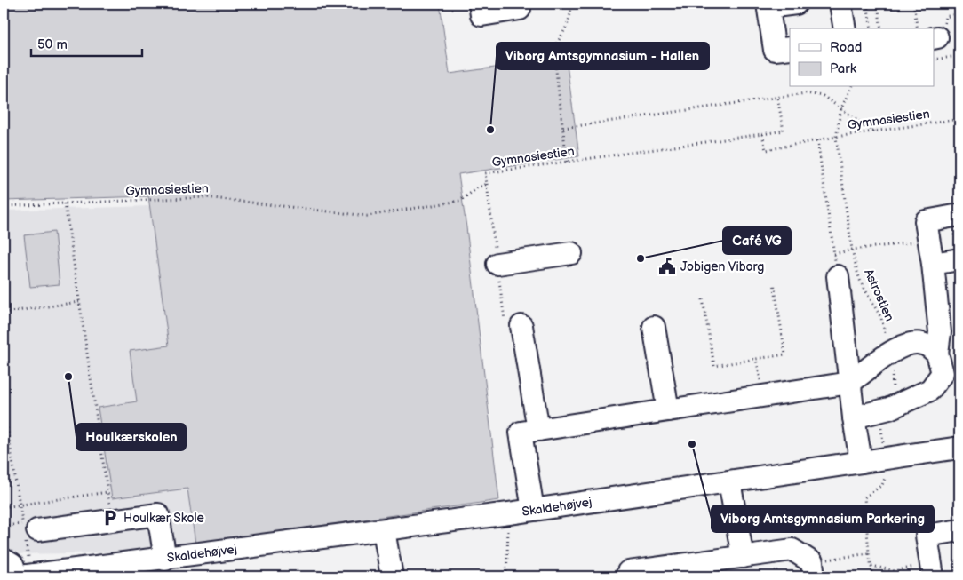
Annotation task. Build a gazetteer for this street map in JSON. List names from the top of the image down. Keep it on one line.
{"streets":{"street":["Skaldehøjvej"],"path":["Gymnasiestien","Astrostien"]},"crossings":[["Gymnasiestien","Astrostien"],["Astrostien","Skaldehøjvej"]],"places":{"other":["Viborg Amtsgymnasium - Hallen","Café VG","Houlkærskolen","Viborg Amtsgymnasium Parkering"],"public building":["Jobigen Viborg"],"parking":["Houlkær Skole"]},"legend":["Road","Park"],"scale_bar":"50 m"}
